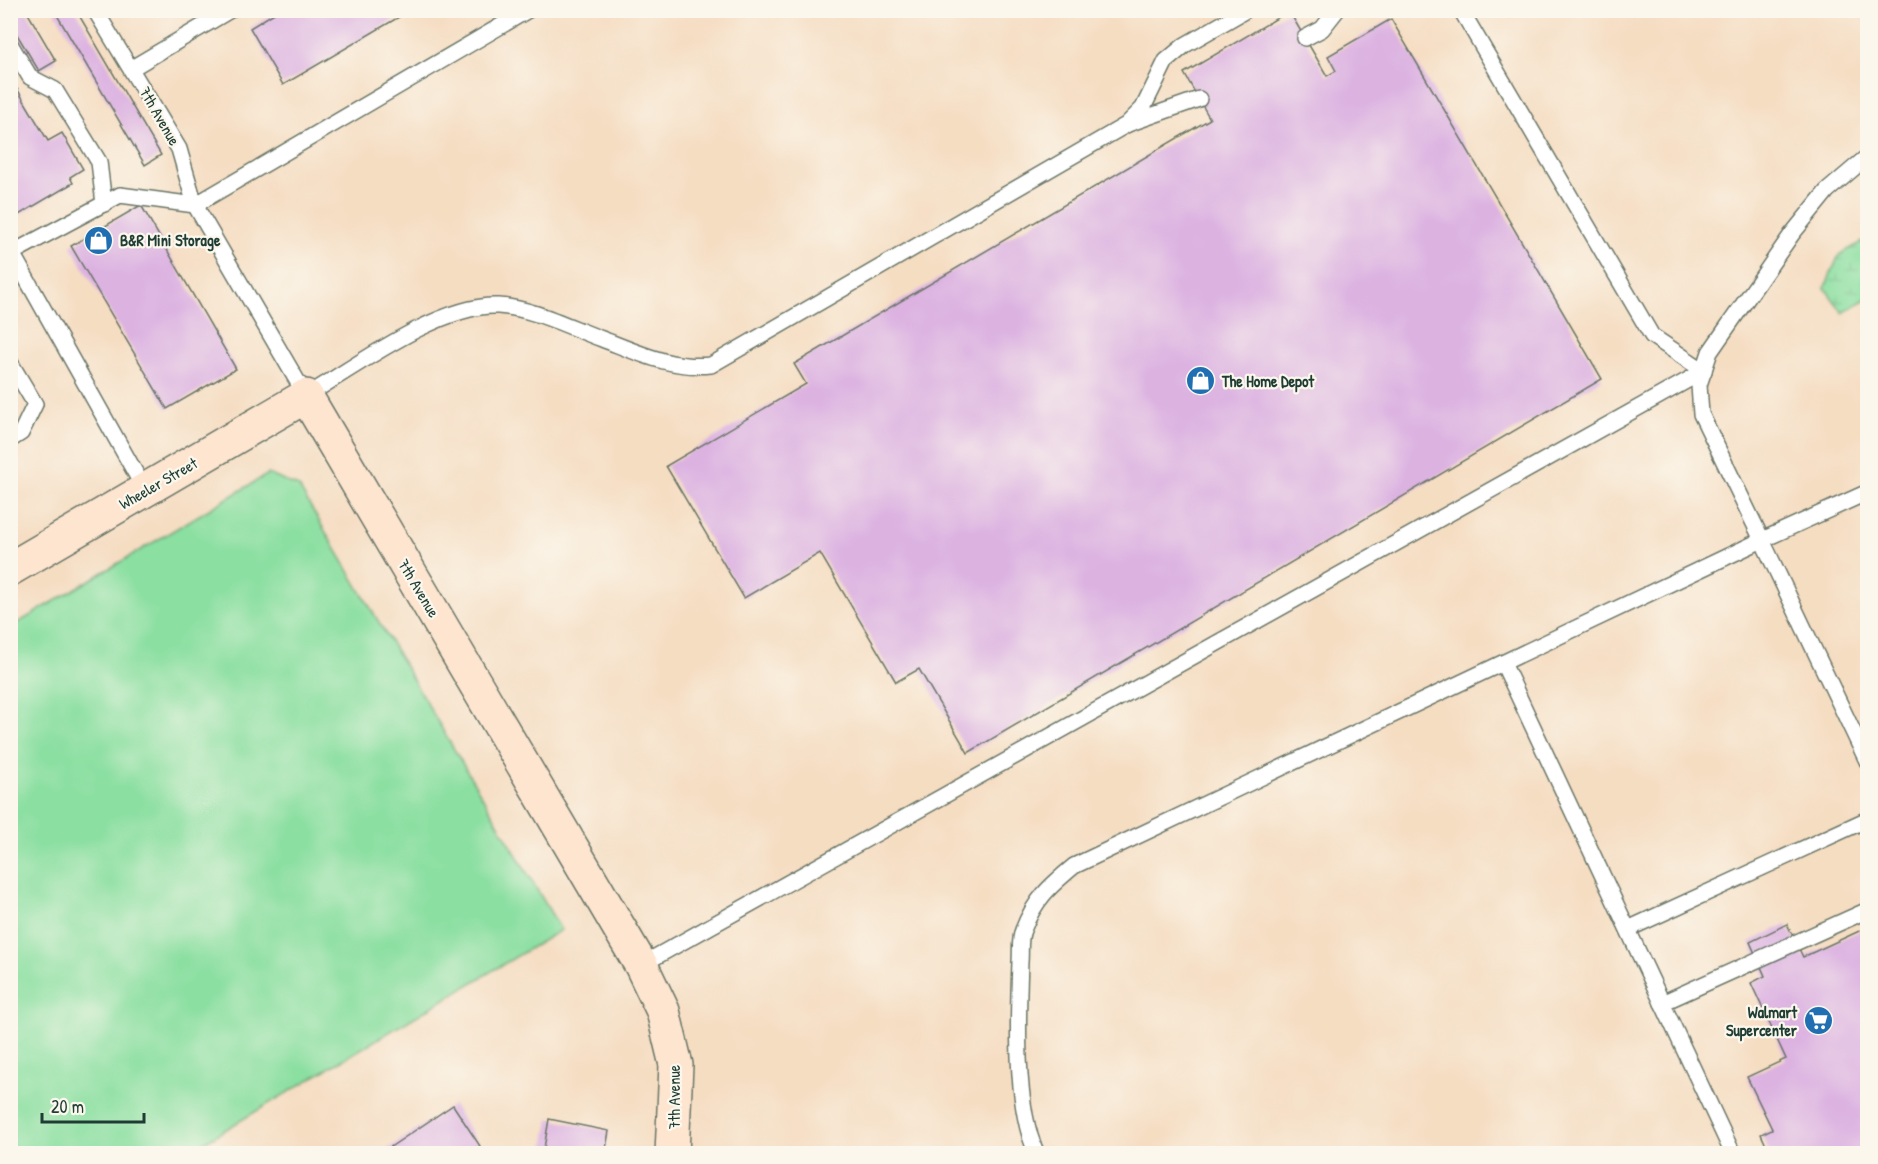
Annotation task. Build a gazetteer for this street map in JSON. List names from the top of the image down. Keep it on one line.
{"streets":{"street":["7th Avenue","Wheeler Street"]},"crossings":[["7th Avenue","Wheeler Street"]],"places":{"shop":["B&R Mini Storage","The Home Depot"],"supermarket":["Walmart Supercenter"]},"scale_bar":"20 m"}
